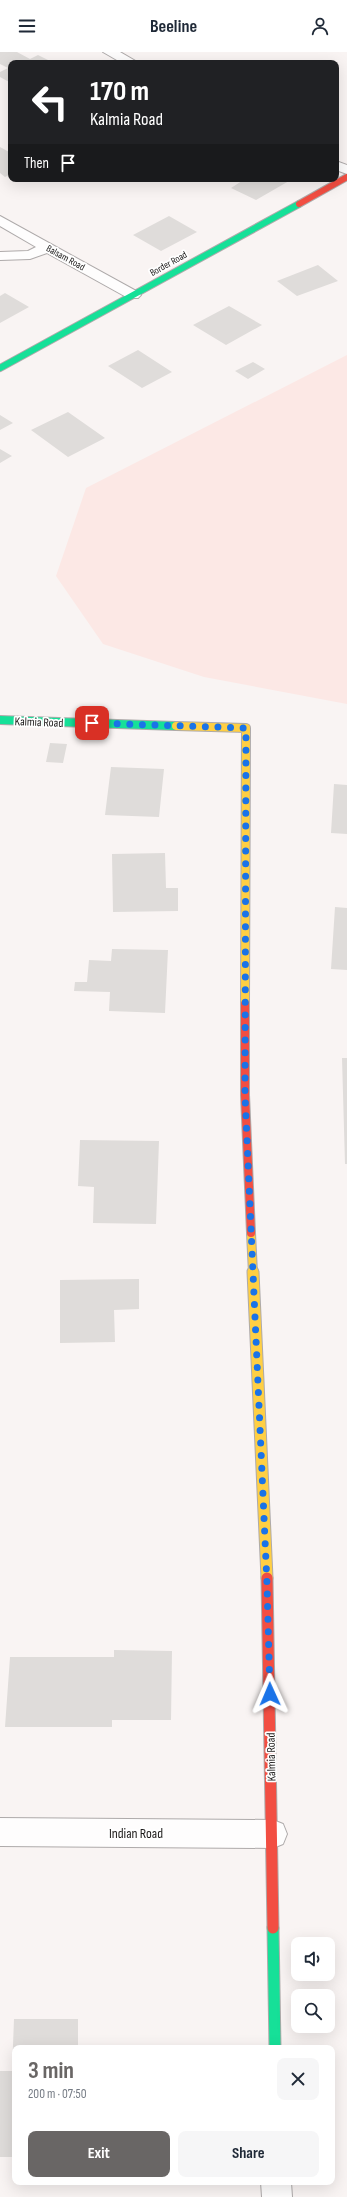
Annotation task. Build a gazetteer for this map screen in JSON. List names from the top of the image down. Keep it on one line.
{"streets":{"street":["Balsam Road","Border Road","Kalmia Road","Indian Road"]},"crossings":[["Balsam Road","Border Road"],["Kalmia Road","Indian Road"]],"page":{"header":"Beeline","turn":["170 m","Kalmia Road"],"then":"Then","heading":["3 min","200 m · 07:50"],"buttons":["Exit","Share"]}}
